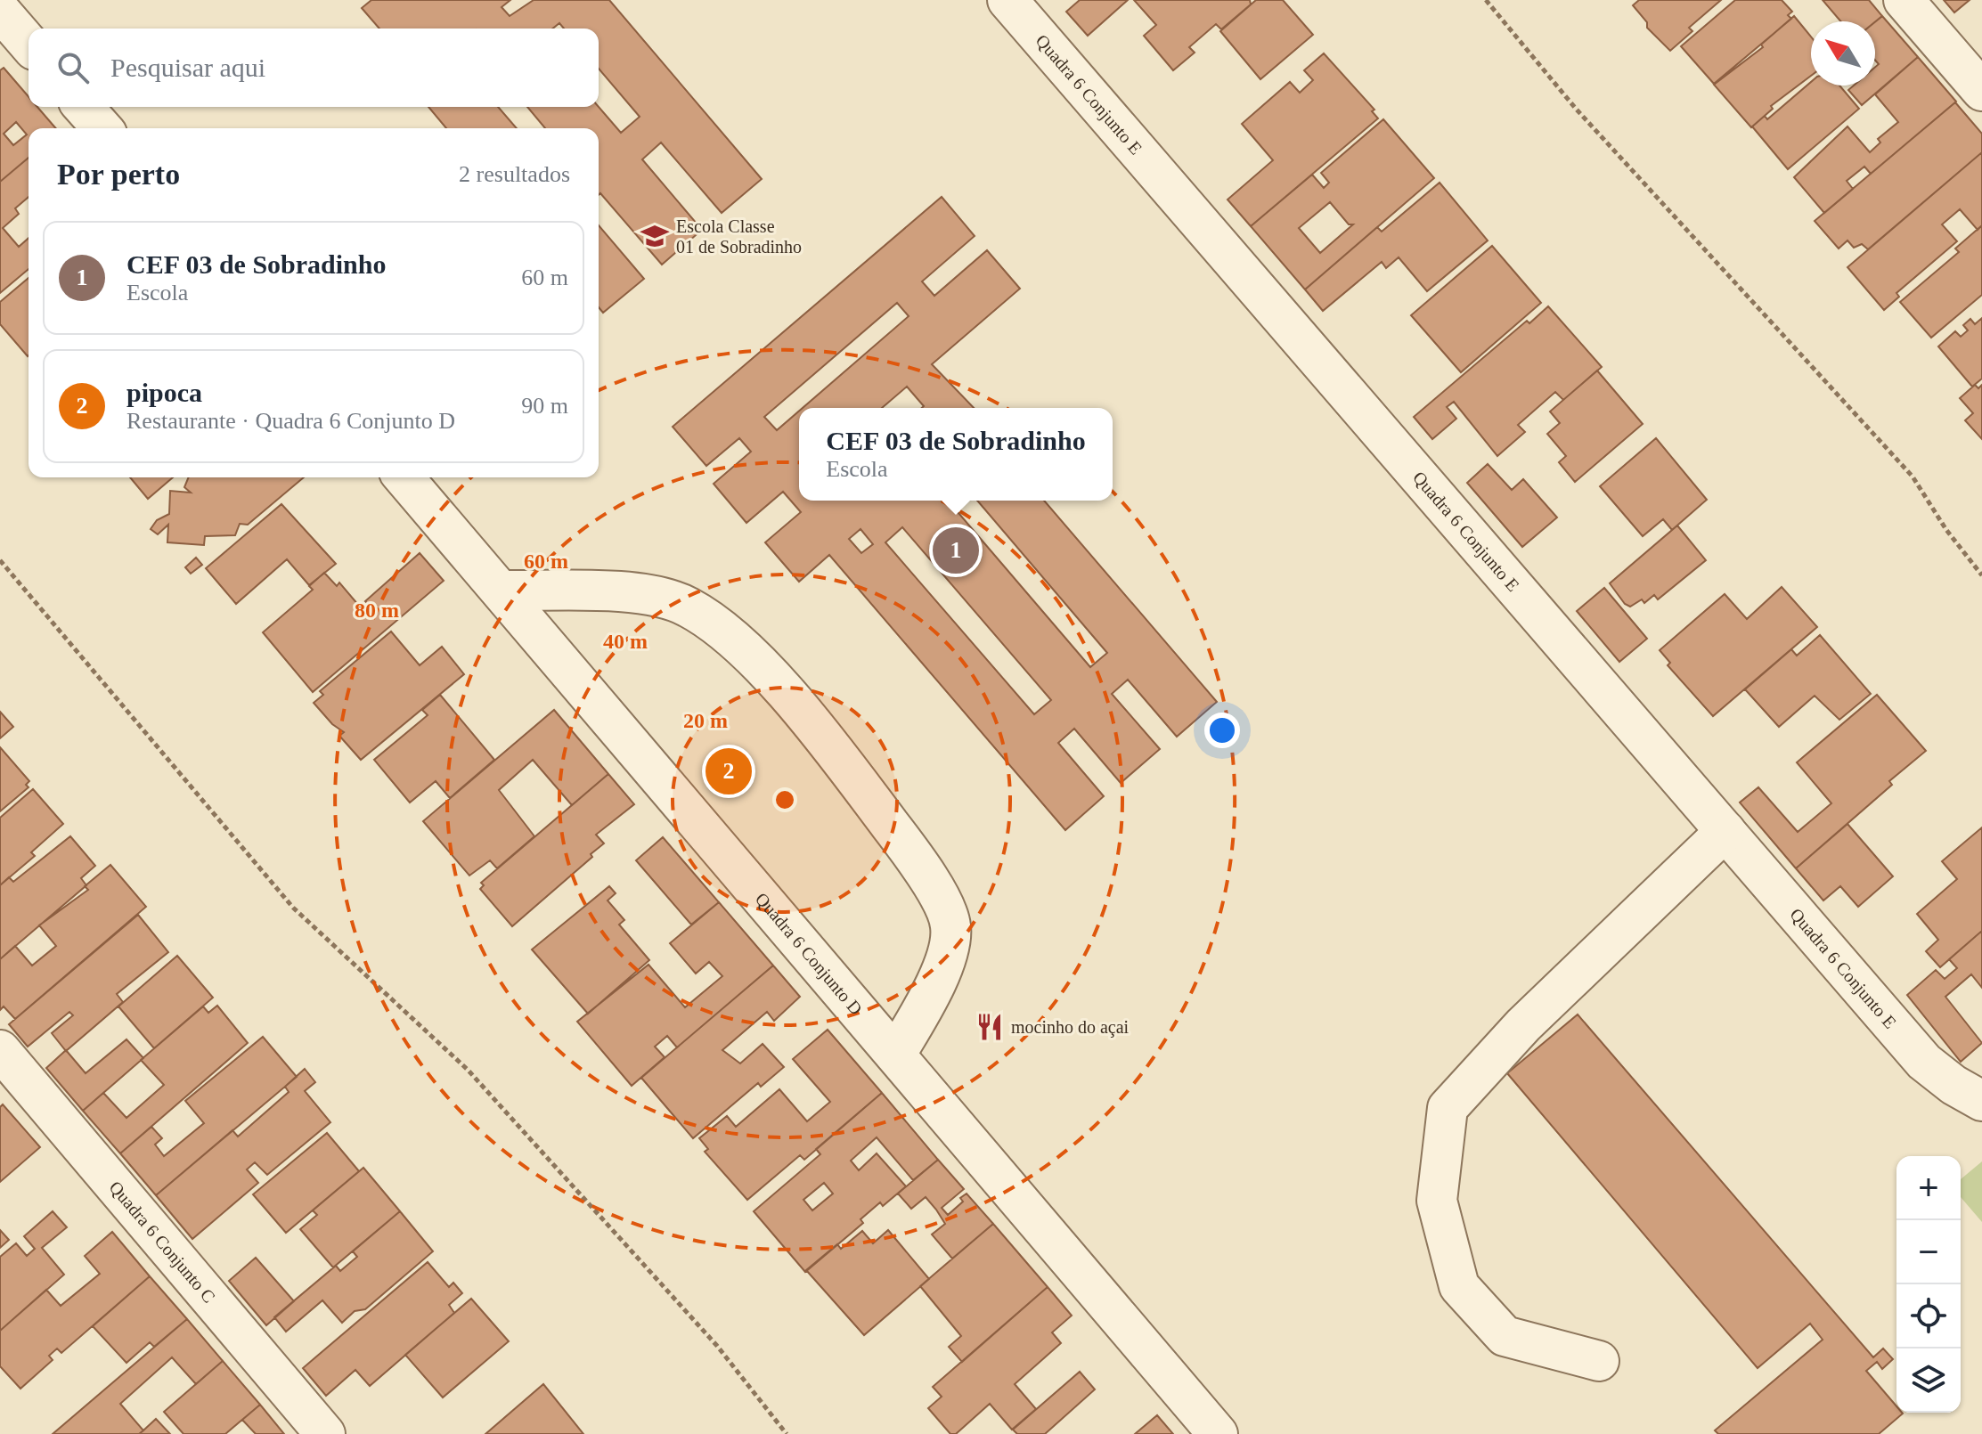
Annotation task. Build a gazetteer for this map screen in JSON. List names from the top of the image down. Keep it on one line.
{"streets":{"street":["Quadra 6 Conjunto E","Quadra 6 Conjunto D","Quadra 6 Conjunto C"]},"places":{"school or university":["Escola Classe 01 de Sobradinho"],"restaurant":["mocinho do açai"]},"north":"top left","page":{"search":"Pesquisar aqui","heading":["Por perto","2 resultados"],"list":[{"mark":"1","name":"CEF 03 de Sobradinho","note":"Escola","value":"60 m"},{"mark":"2","name":"pipoca","note":"Restaurante · Quadra 6 Conjunto D","value":"90 m"}],"popup":["CEF 03 de Sobradinho","Escola"],"pins":["1","2"],"map_buttons":["+","−"]},"rings":["60 m","80 m","40 m","20 m"]}
